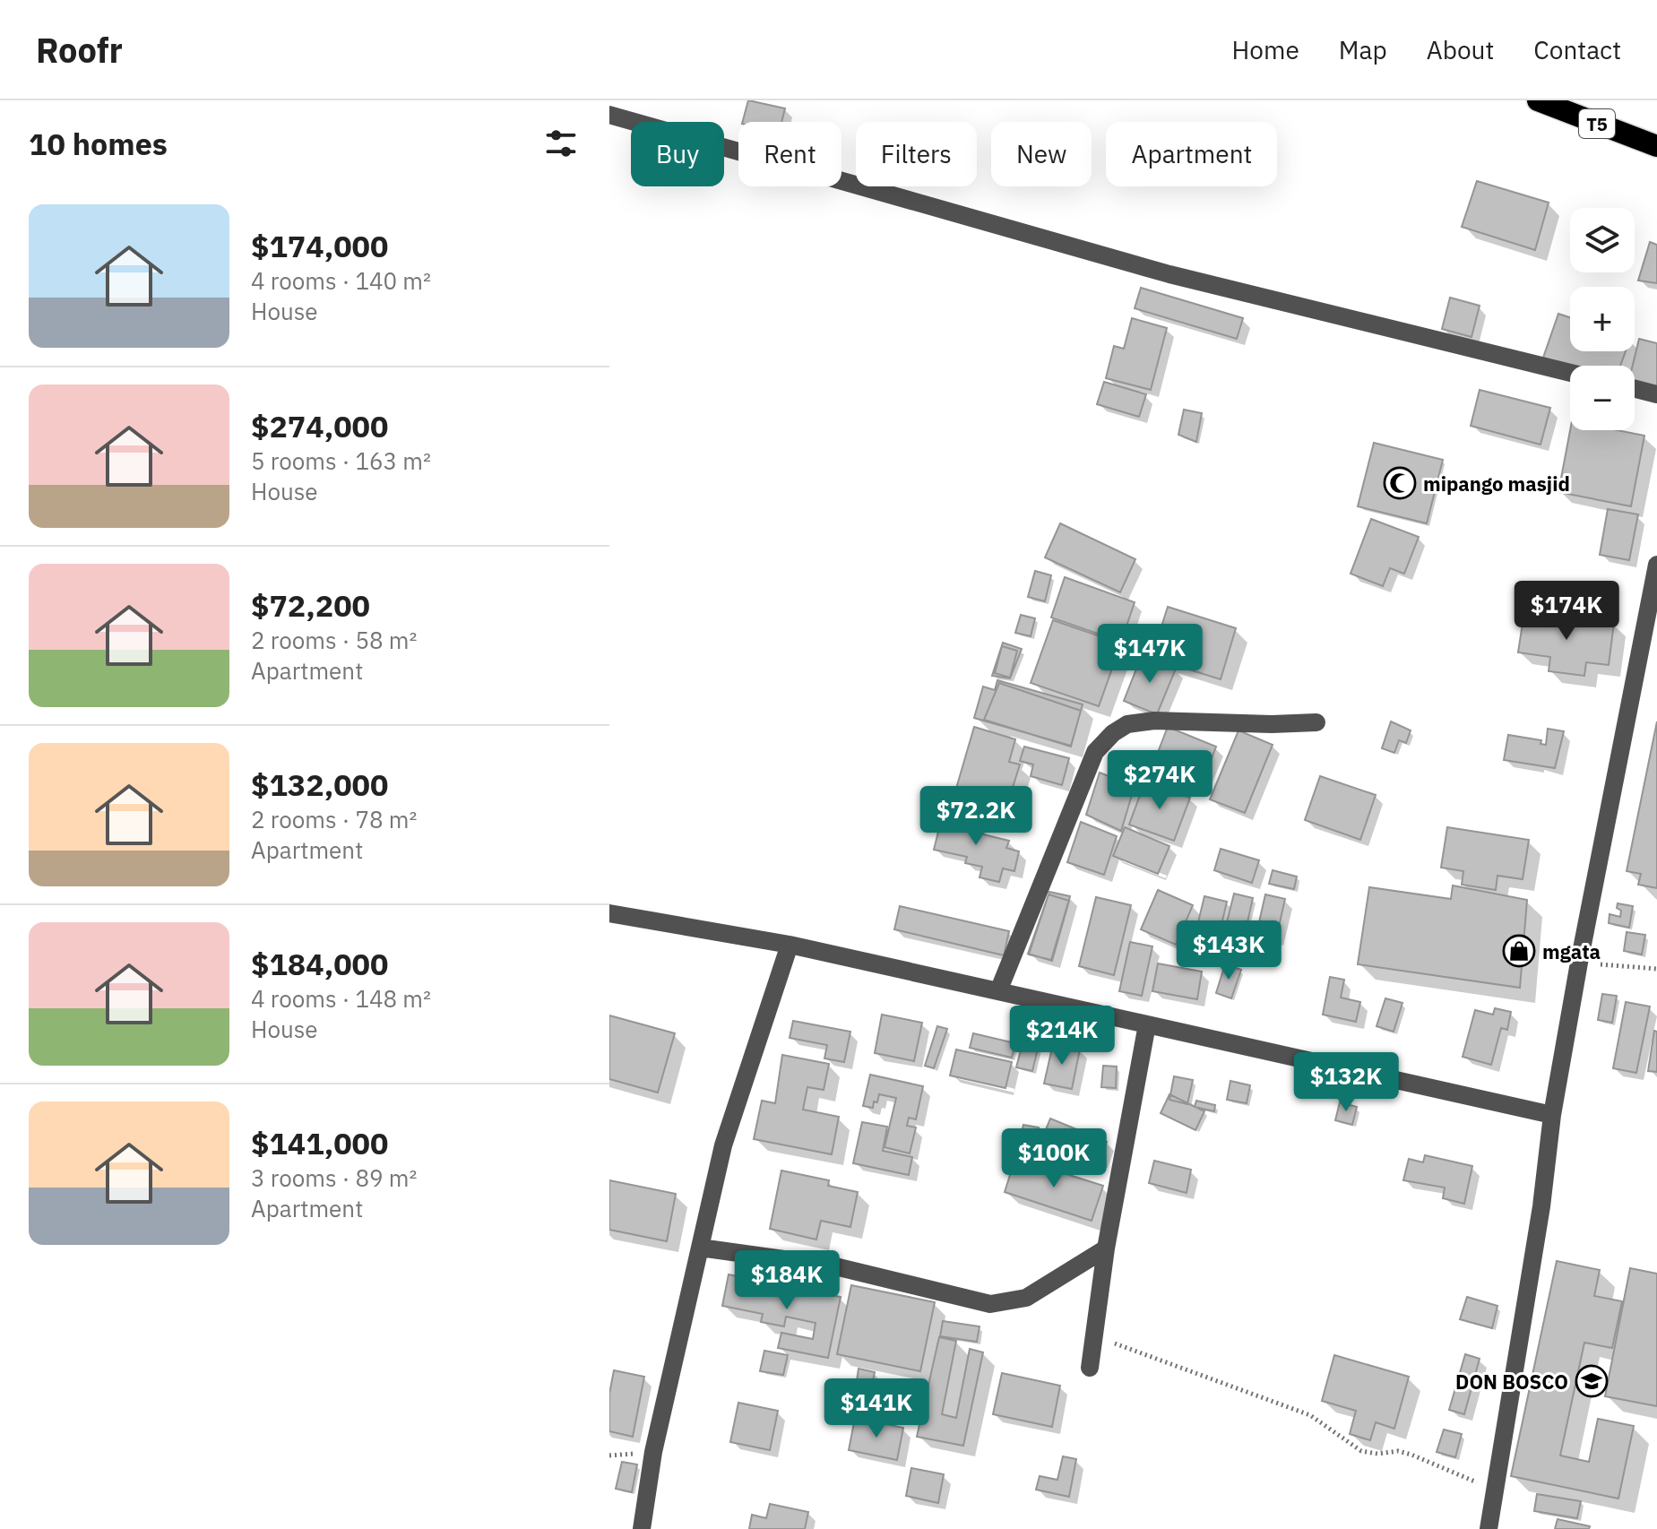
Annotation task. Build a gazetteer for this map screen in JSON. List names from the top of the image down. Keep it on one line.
{"streets":{"highway":["T5"]},"places":{"mosque":["mipango masjid"],"shop":["mgata"],"school or university":["DON BOSCO"]},"page":{"header":"Roofr","nav":["Home","Map","About","Contact"],"heading":"10 homes","chip":["Buy","Rent","Filters","New","Apartment"],"list":[{"name":"$174,000","note":"4 rooms · 140 m² · House"},{"name":"$274,000","note":"5 rooms · 163 m² · House"},{"name":"$72,200","note":"2 rooms · 58 m² · Apartment"},{"name":"$132,000","note":"2 rooms · 78 m² · Apartment"},{"name":"$184,000","note":"4 rooms · 148 m² · House"},{"name":"$141,000","note":"3 rooms · 89 m² · Apartment"}],"map_buttons":["+","−"],"price":["$174K","$147K","$274K","$72.2K","$143K","$214K","$132K","$100K","$184K","$141K"]}}
